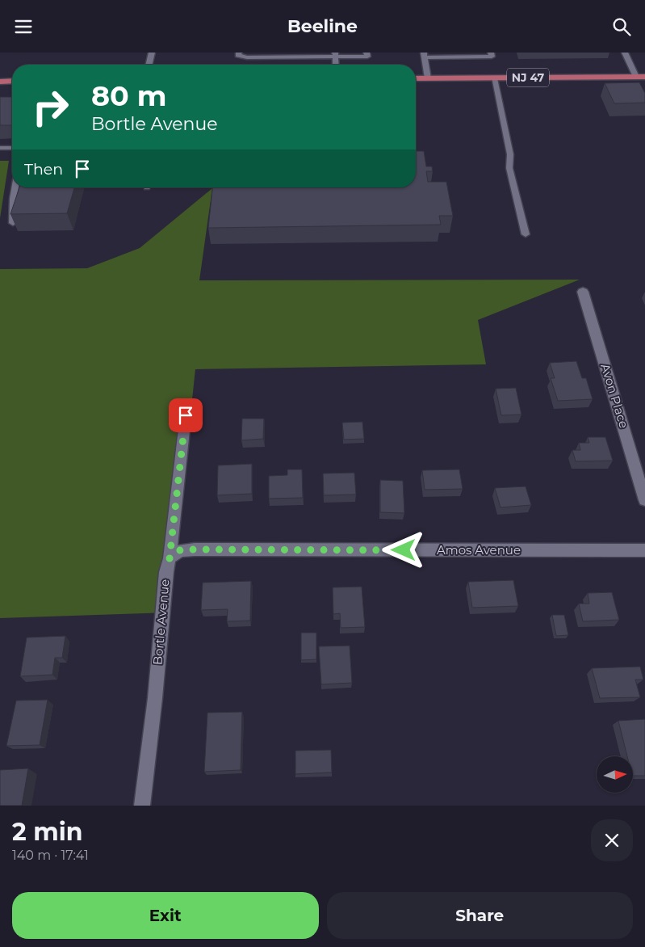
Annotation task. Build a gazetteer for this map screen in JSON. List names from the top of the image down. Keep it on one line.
{"streets":{"main road":["NJ 47"],"street":["Avon Place","Amos Avenue","Bortle Avenue"]},"crossings":[["Amos Avenue","Bortle Avenue"]],"north":"right","page":{"header":"Beeline","turn":["80 m","Bortle Avenue"],"then":"Then","heading":["2 min","140 m · 17:41"],"buttons":["Exit","Share"]}}
